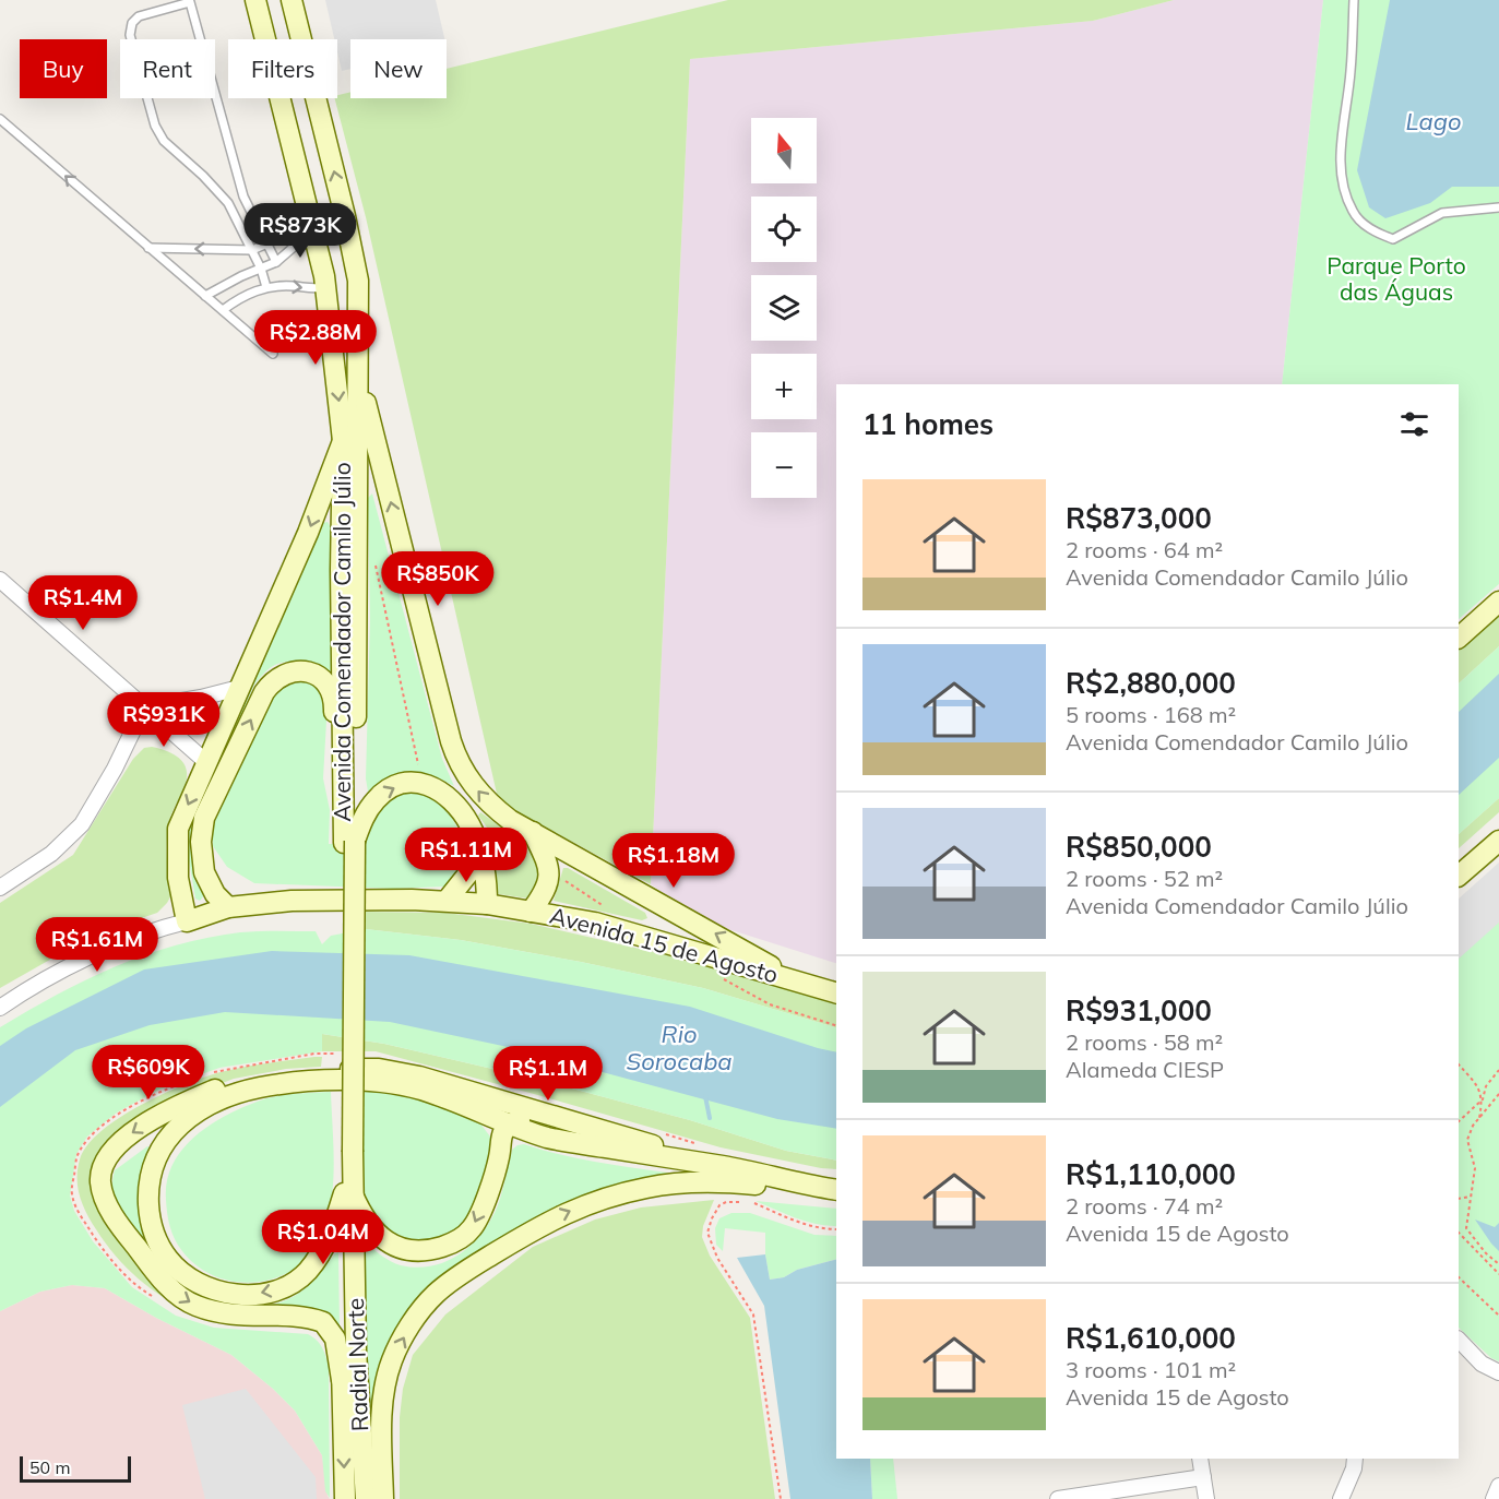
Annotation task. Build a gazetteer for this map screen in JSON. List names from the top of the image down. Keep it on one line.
{"streets":{"main road":["Avenida Comendador Camilo Júlio","Avenida 15 de Agosto","Radial Norte"]},"crossings":[["Avenida Comendador Camilo Júlio","Avenida 15 de Agosto"],["Avenida Comendador Camilo Júlio","Radial Norte"]],"water":["Lago","Rio Sorocaba"],"parks":["Parque Porto das Águas"],"scale_bar":"50 m","north":"top","page":{"chip":["Buy","Rent","Filters","New"],"map_buttons":["+","−"],"price":["R$873K","R$2.88M","R$850K","R$1.4M","R$931K","R$1.11M","R$1.18M","R$1.61M","R$609K","R$1.1M","R$1.04M"],"heading":"11 homes","list":[{"name":"R$873,000","note":"2 rooms · 64 m² · Avenida Comendador Camilo Júlio"},{"name":"R$2,880,000","note":"5 rooms · 168 m² · Avenida Comendador Camilo Júlio"},{"name":"R$850,000","note":"2 rooms · 52 m² · Avenida Comendador Camilo Júlio"},{"name":"R$931,000","note":"2 rooms · 58 m² · Alameda CIESP"},{"name":"R$1,110,000","note":"2 rooms · 74 m² · Avenida 15 de Agosto"},{"name":"R$1,610,000","note":"3 rooms · 101 m² · Avenida 15 de Agosto"}],"scale":"50 m"}}
